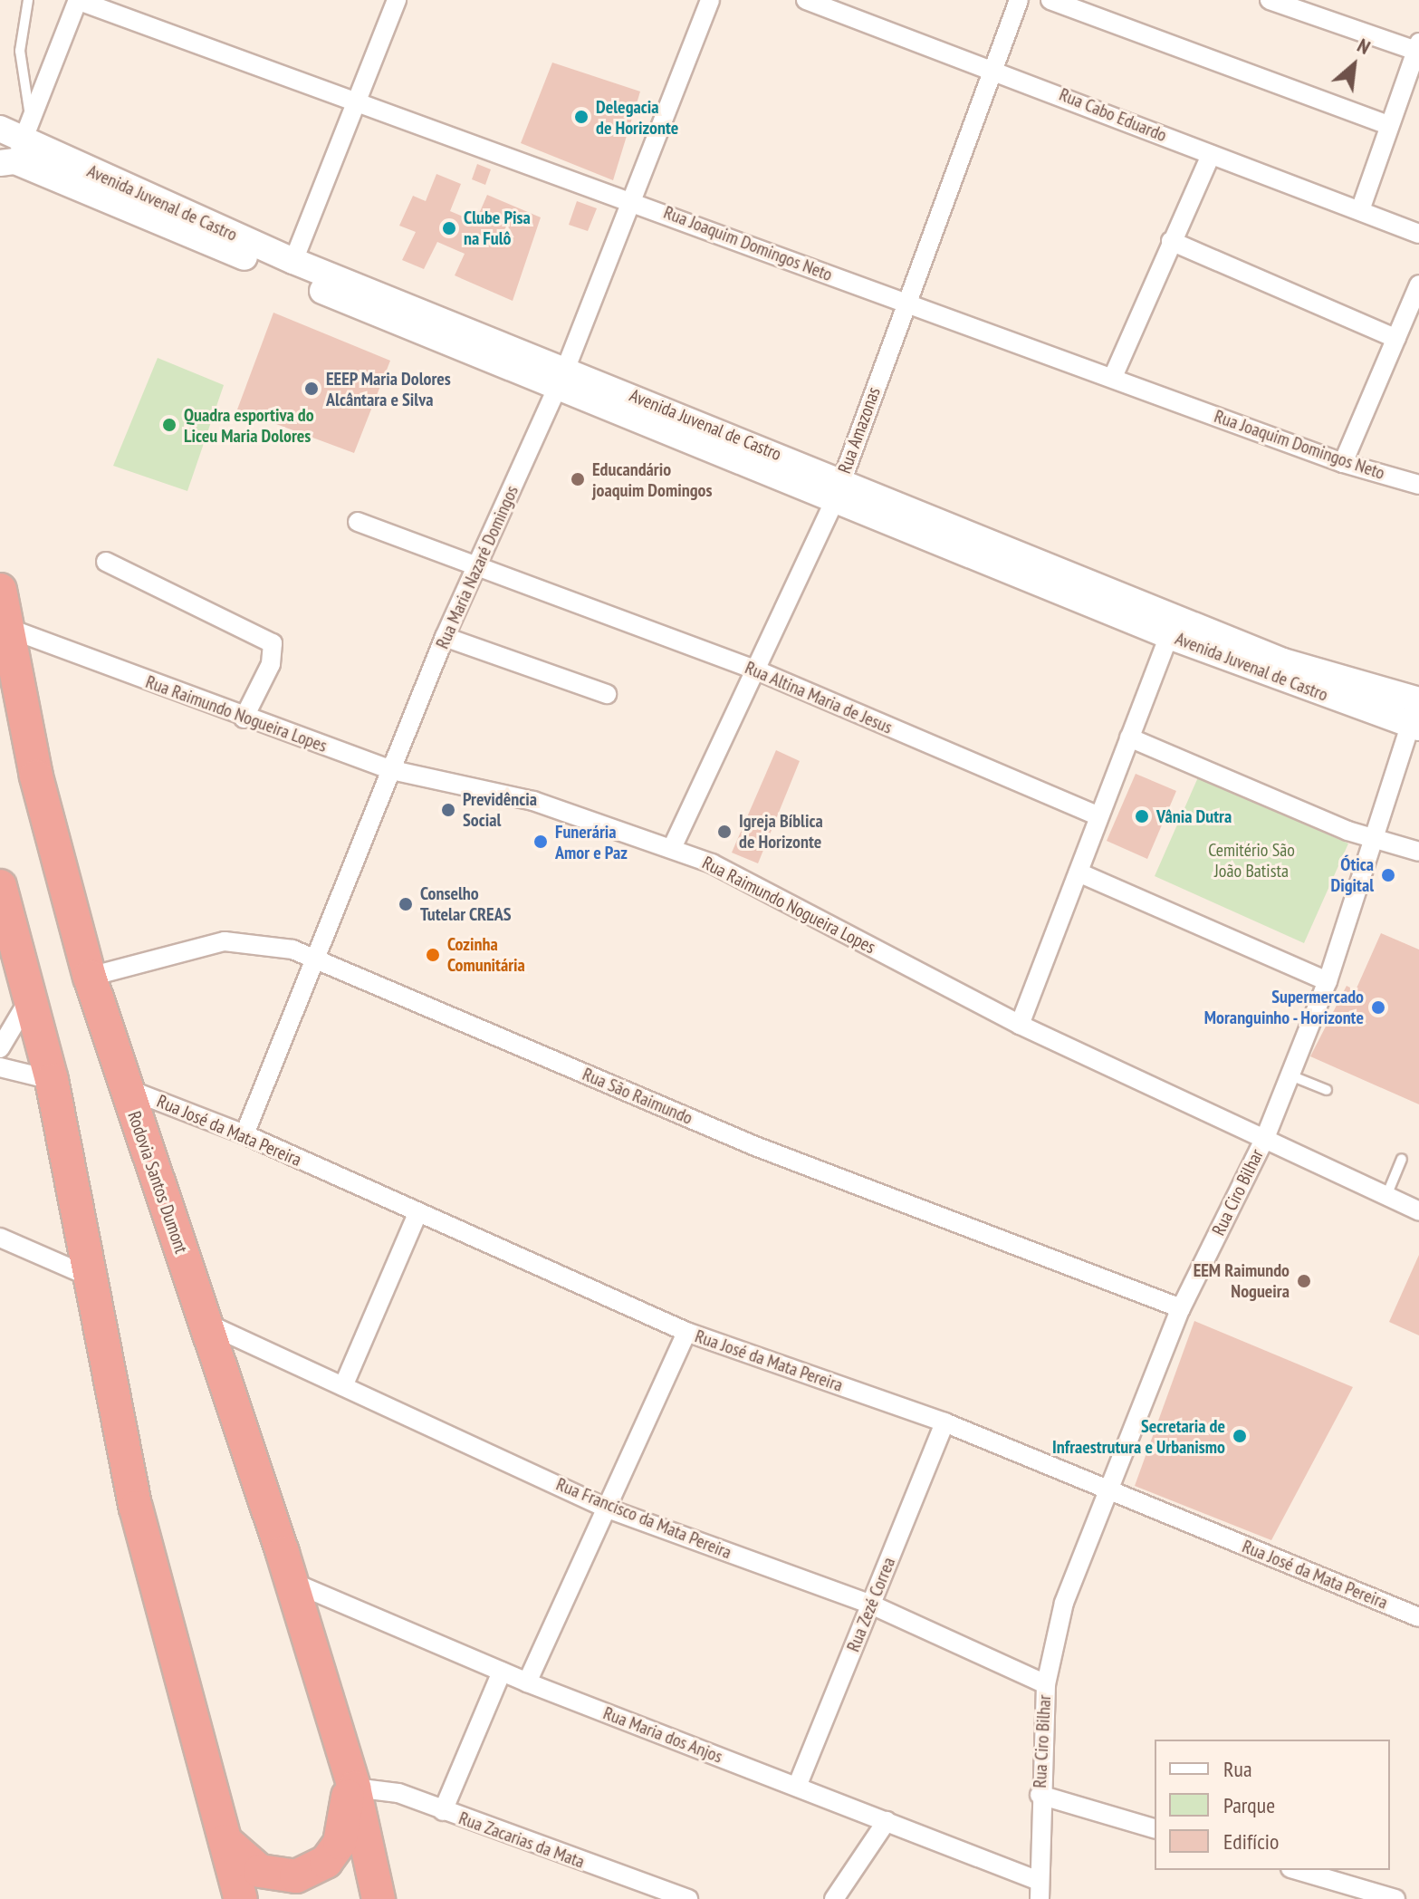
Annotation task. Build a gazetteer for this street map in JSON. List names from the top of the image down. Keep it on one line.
{"streets":{"highway":["Rodovia Santos Dumont"],"street":["Rua Cabo Eduardo","Avenida Juvenal de Castro","Rua Joaquim Domingos Neto","Rua Amazonas","Rua Maria Nazaré Domingos","Rua Altina Maria de Jesus","Rua Raimundo Nogueira Lopes","Rua São Raimundo","Rua José da Mata Pereira","Rua Ciro Bilhar","Rua Francisco da Mata Pereira","Rua Zezé Correa","Rua Maria dos Anjos","Rua Zacarias da Mata"]},"crossings":[["Rua Cabo Eduardo","Rua Amazonas"],["Avenida Juvenal de Castro","Rua Amazonas"],["Avenida Juvenal de Castro","Rua Maria Nazaré Domingos"],["Avenida Juvenal de Castro","Rua Ciro Bilhar"],["Rua Joaquim Domingos Neto","Rua Amazonas"],["Rua Joaquim Domingos Neto","Rua Maria Nazaré Domingos"],["Rua Amazonas","Rua Altina Maria de Jesus"],["Rua Amazonas","Rua Raimundo Nogueira Lopes"],["Rua Maria Nazaré Domingos","Rua Altina Maria de Jesus"],["Rua Maria Nazaré Domingos","Rua Raimundo Nogueira Lopes"],["Rua Maria Nazaré Domingos","Rua São Raimundo"],["Rua Maria Nazaré Domingos","Rua José da Mata Pereira"],["Rua Raimundo Nogueira Lopes","Rodovia Santos Dumont"],["Rua Raimundo Nogueira Lopes","Rua Ciro Bilhar"],["Rua São Raimundo","Rodovia Santos Dumont"],["Rua São Raimundo","Rua Ciro Bilhar"],["Rua José da Mata Pereira","Rodovia Santos Dumont"],["Rua José da Mata Pereira","Rua Ciro Bilhar"],["Rua José da Mata Pereira","Rua Zezé Correa"],["Rodovia Santos Dumont","Rua Francisco da Mata Pereira"],["Rodovia Santos Dumont","Rua Maria dos Anjos"],["Rodovia Santos Dumont","Rua Zacarias da Mata"],["Rua Ciro Bilhar","Rua Francisco da Mata Pereira"],["Rua Ciro Bilhar","Rua Maria dos Anjos"],["Rua Francisco da Mata Pereira","Rua Zezé Correa"],["Rua Zezé Correa","Rua Maria dos Anjos"]],"parks":["Cemitério São João Batista"],"places":["Delegacia de Horizonte","Clube Pisa na Fulô","EEEP Maria Dolores Alcântara e Silva","Quadra esportiva do Liceu Maria Dolores","Educandário joaquim Domingos","Previdência Social","Vânia Dutra","Igreja Bíblica de Horizonte","Funerária Amor e Paz","Ótica Digital","Conselho Tutelar CREAS","Cozinha Comunitária","Supermercado Moranguinho - Horizonte","EEM Raimundo Nogueira","Secretaria de Infraestrutura e Urbanismo"],"legend":["Rua","Parque","Edifício"],"north":"top right"}
